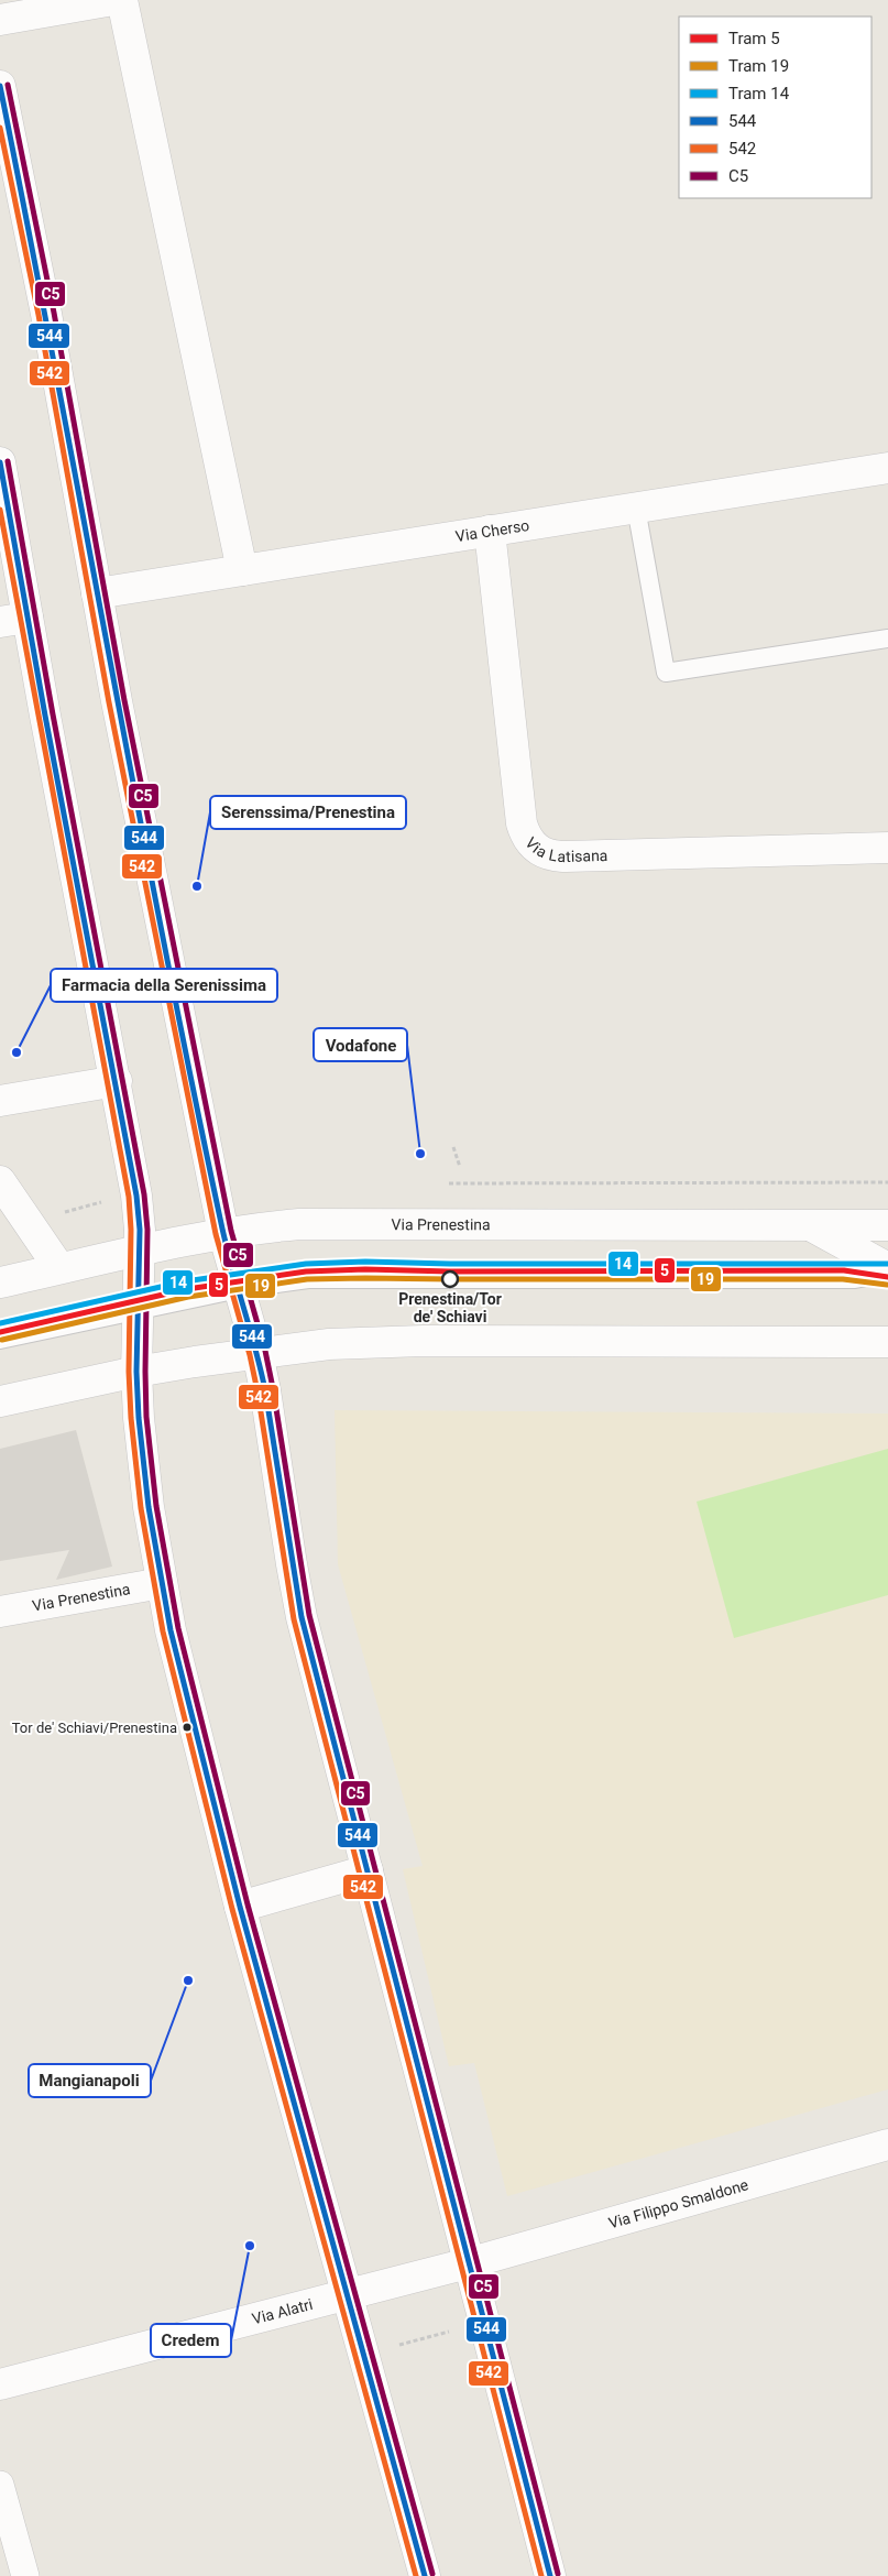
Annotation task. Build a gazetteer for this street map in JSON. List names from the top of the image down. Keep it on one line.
{"streets":{"main road":["Via Cherso","Via Latisana","Via Prenestina","Via Filippo Smaldone","Via Alatri"]},"crossings":[["Via Cherso","Via Latisana"],["Via Filippo Smaldone","Via Alatri"]],"places":["Serenssima/Prenestina","Farmacia della Serenissima","Vodafone","Prenestina/Tor de' Schiavi","Tor de' Schiavi/Prenestina","Mangianapoli","Credem"],"lines":["transit line C5","transit line 544","transit line 542","tram line 14","tram line 5","tram line 19"],"legend":["Tram 5","Tram 19","Tram 14","544","542","C5"]}
